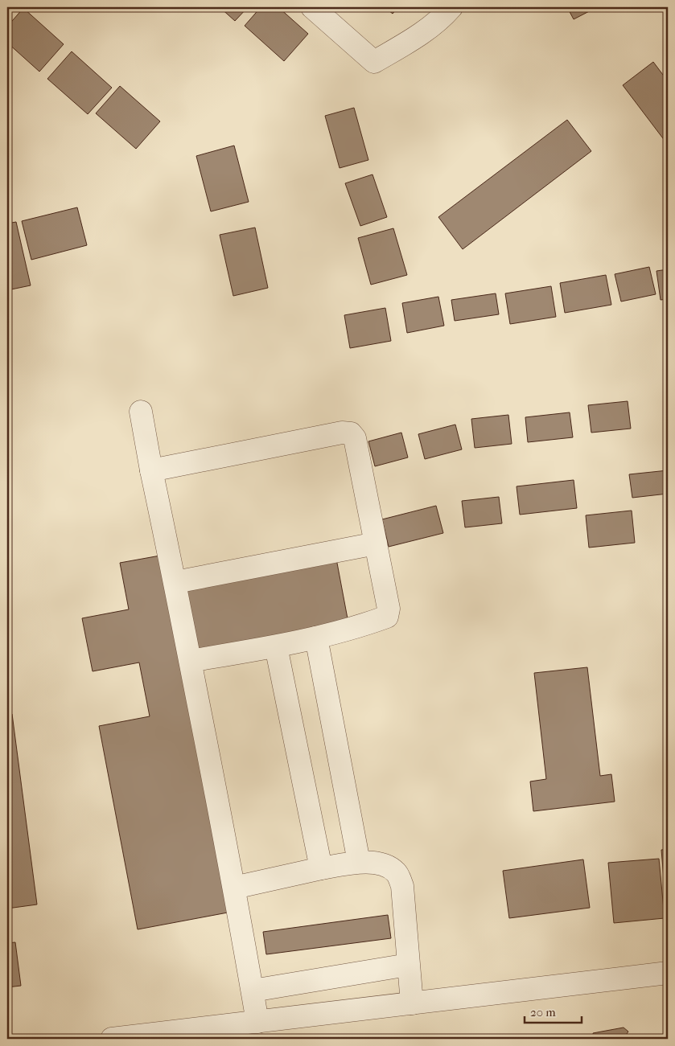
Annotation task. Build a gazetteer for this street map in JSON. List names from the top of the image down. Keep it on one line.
{"scale_bar":"20 m"}
